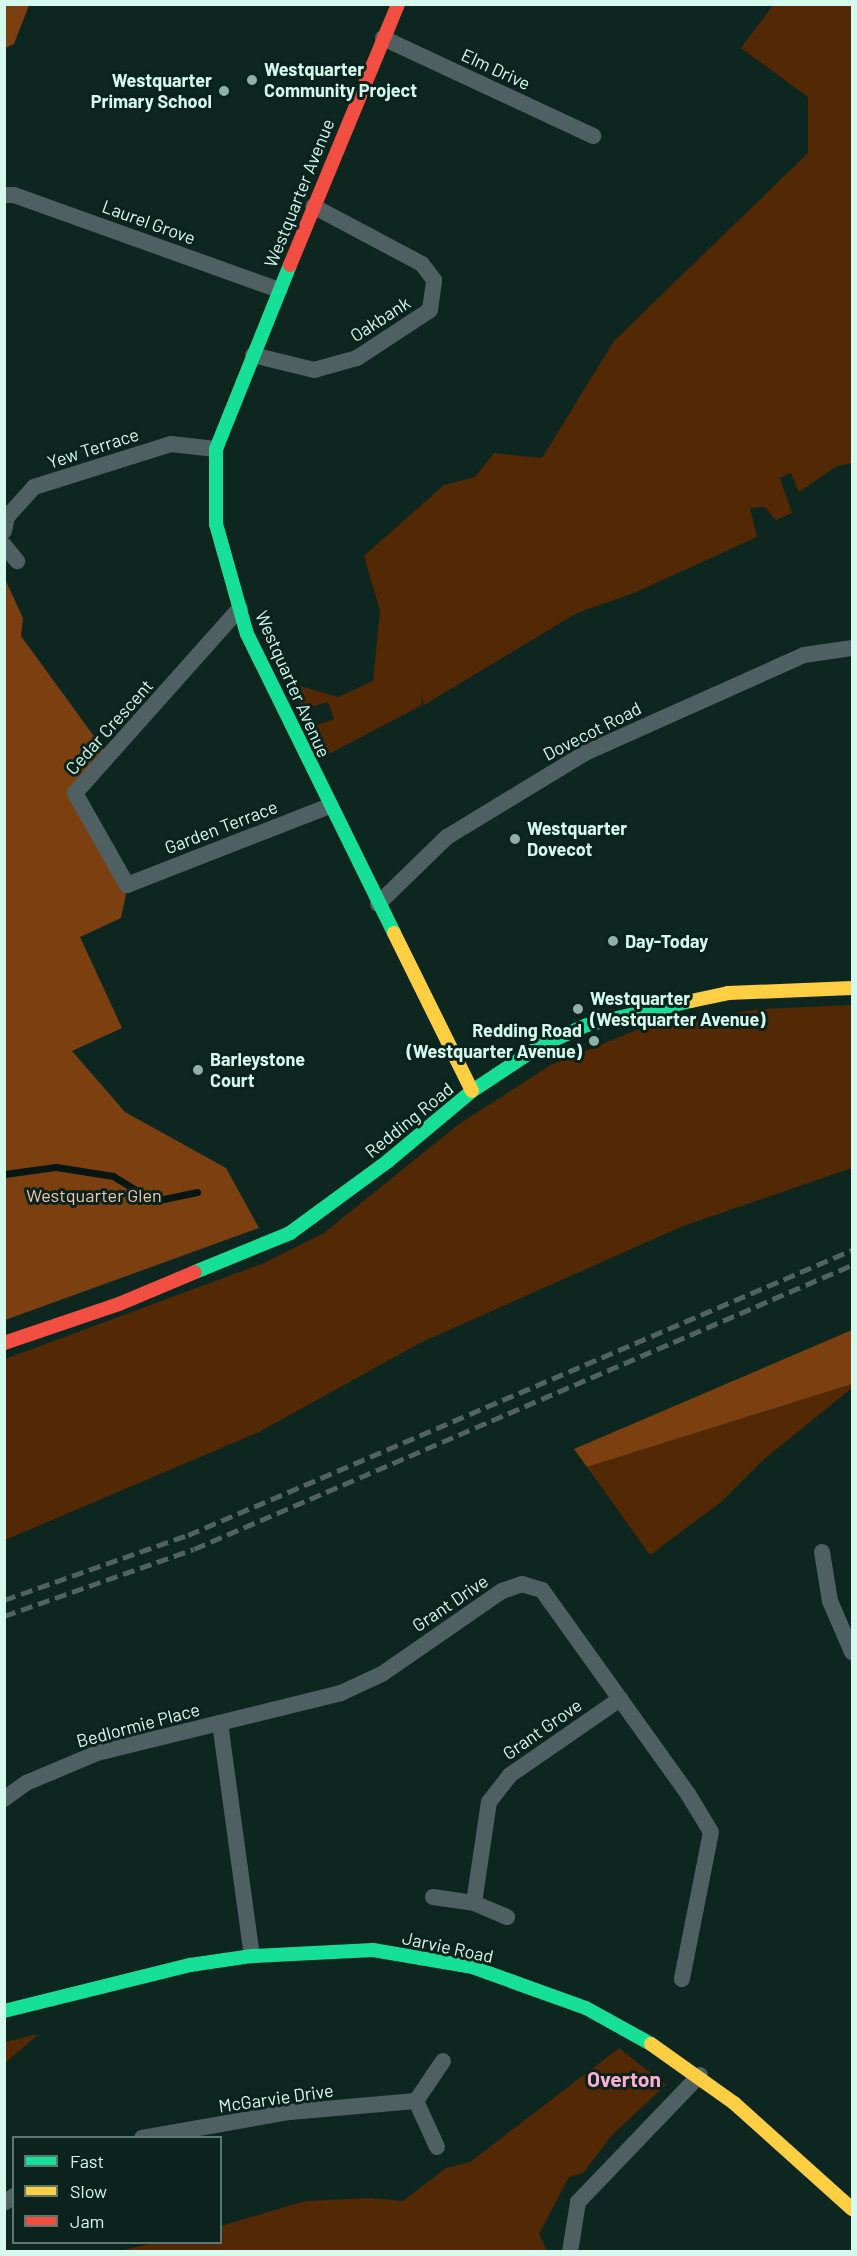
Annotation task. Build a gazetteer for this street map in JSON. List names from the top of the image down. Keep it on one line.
{"streets":{"street":["Elm Drive","Westquarter Avenue","Laurel Grove","Oakbank","Yew Terrace","Cedar Crescent","Dovecot Road","Garden Terrace","Redding Road","Grant Drive","Bedlormie Place","Grant Grove","Jarvie Road","McGarvie Drive"]},"crossings":[["Elm Drive","Westquarter Avenue"],["Westquarter Avenue","Laurel Grove"],["Westquarter Avenue","Oakbank"],["Westquarter Avenue","Yew Terrace"],["Westquarter Avenue","Cedar Crescent"],["Westquarter Avenue","Dovecot Road"],["Westquarter Avenue","Garden Terrace"],["Westquarter Avenue","Redding Road"],["Cedar Crescent","Garden Terrace"],["Grant Drive","Bedlormie Place"],["Grant Drive","Grant Grove"]],"districts":["Overton"],"parks":["Westquarter Glen"],"places":["Westquarter Community Project","Westquarter Primary School","Westquarter Dovecot","Day-Today","Westquarter (Westquarter Avenue)","Redding Road (Westquarter Avenue)","Barleystone Court"],"legend":["Fast","Slow","Jam"]}
